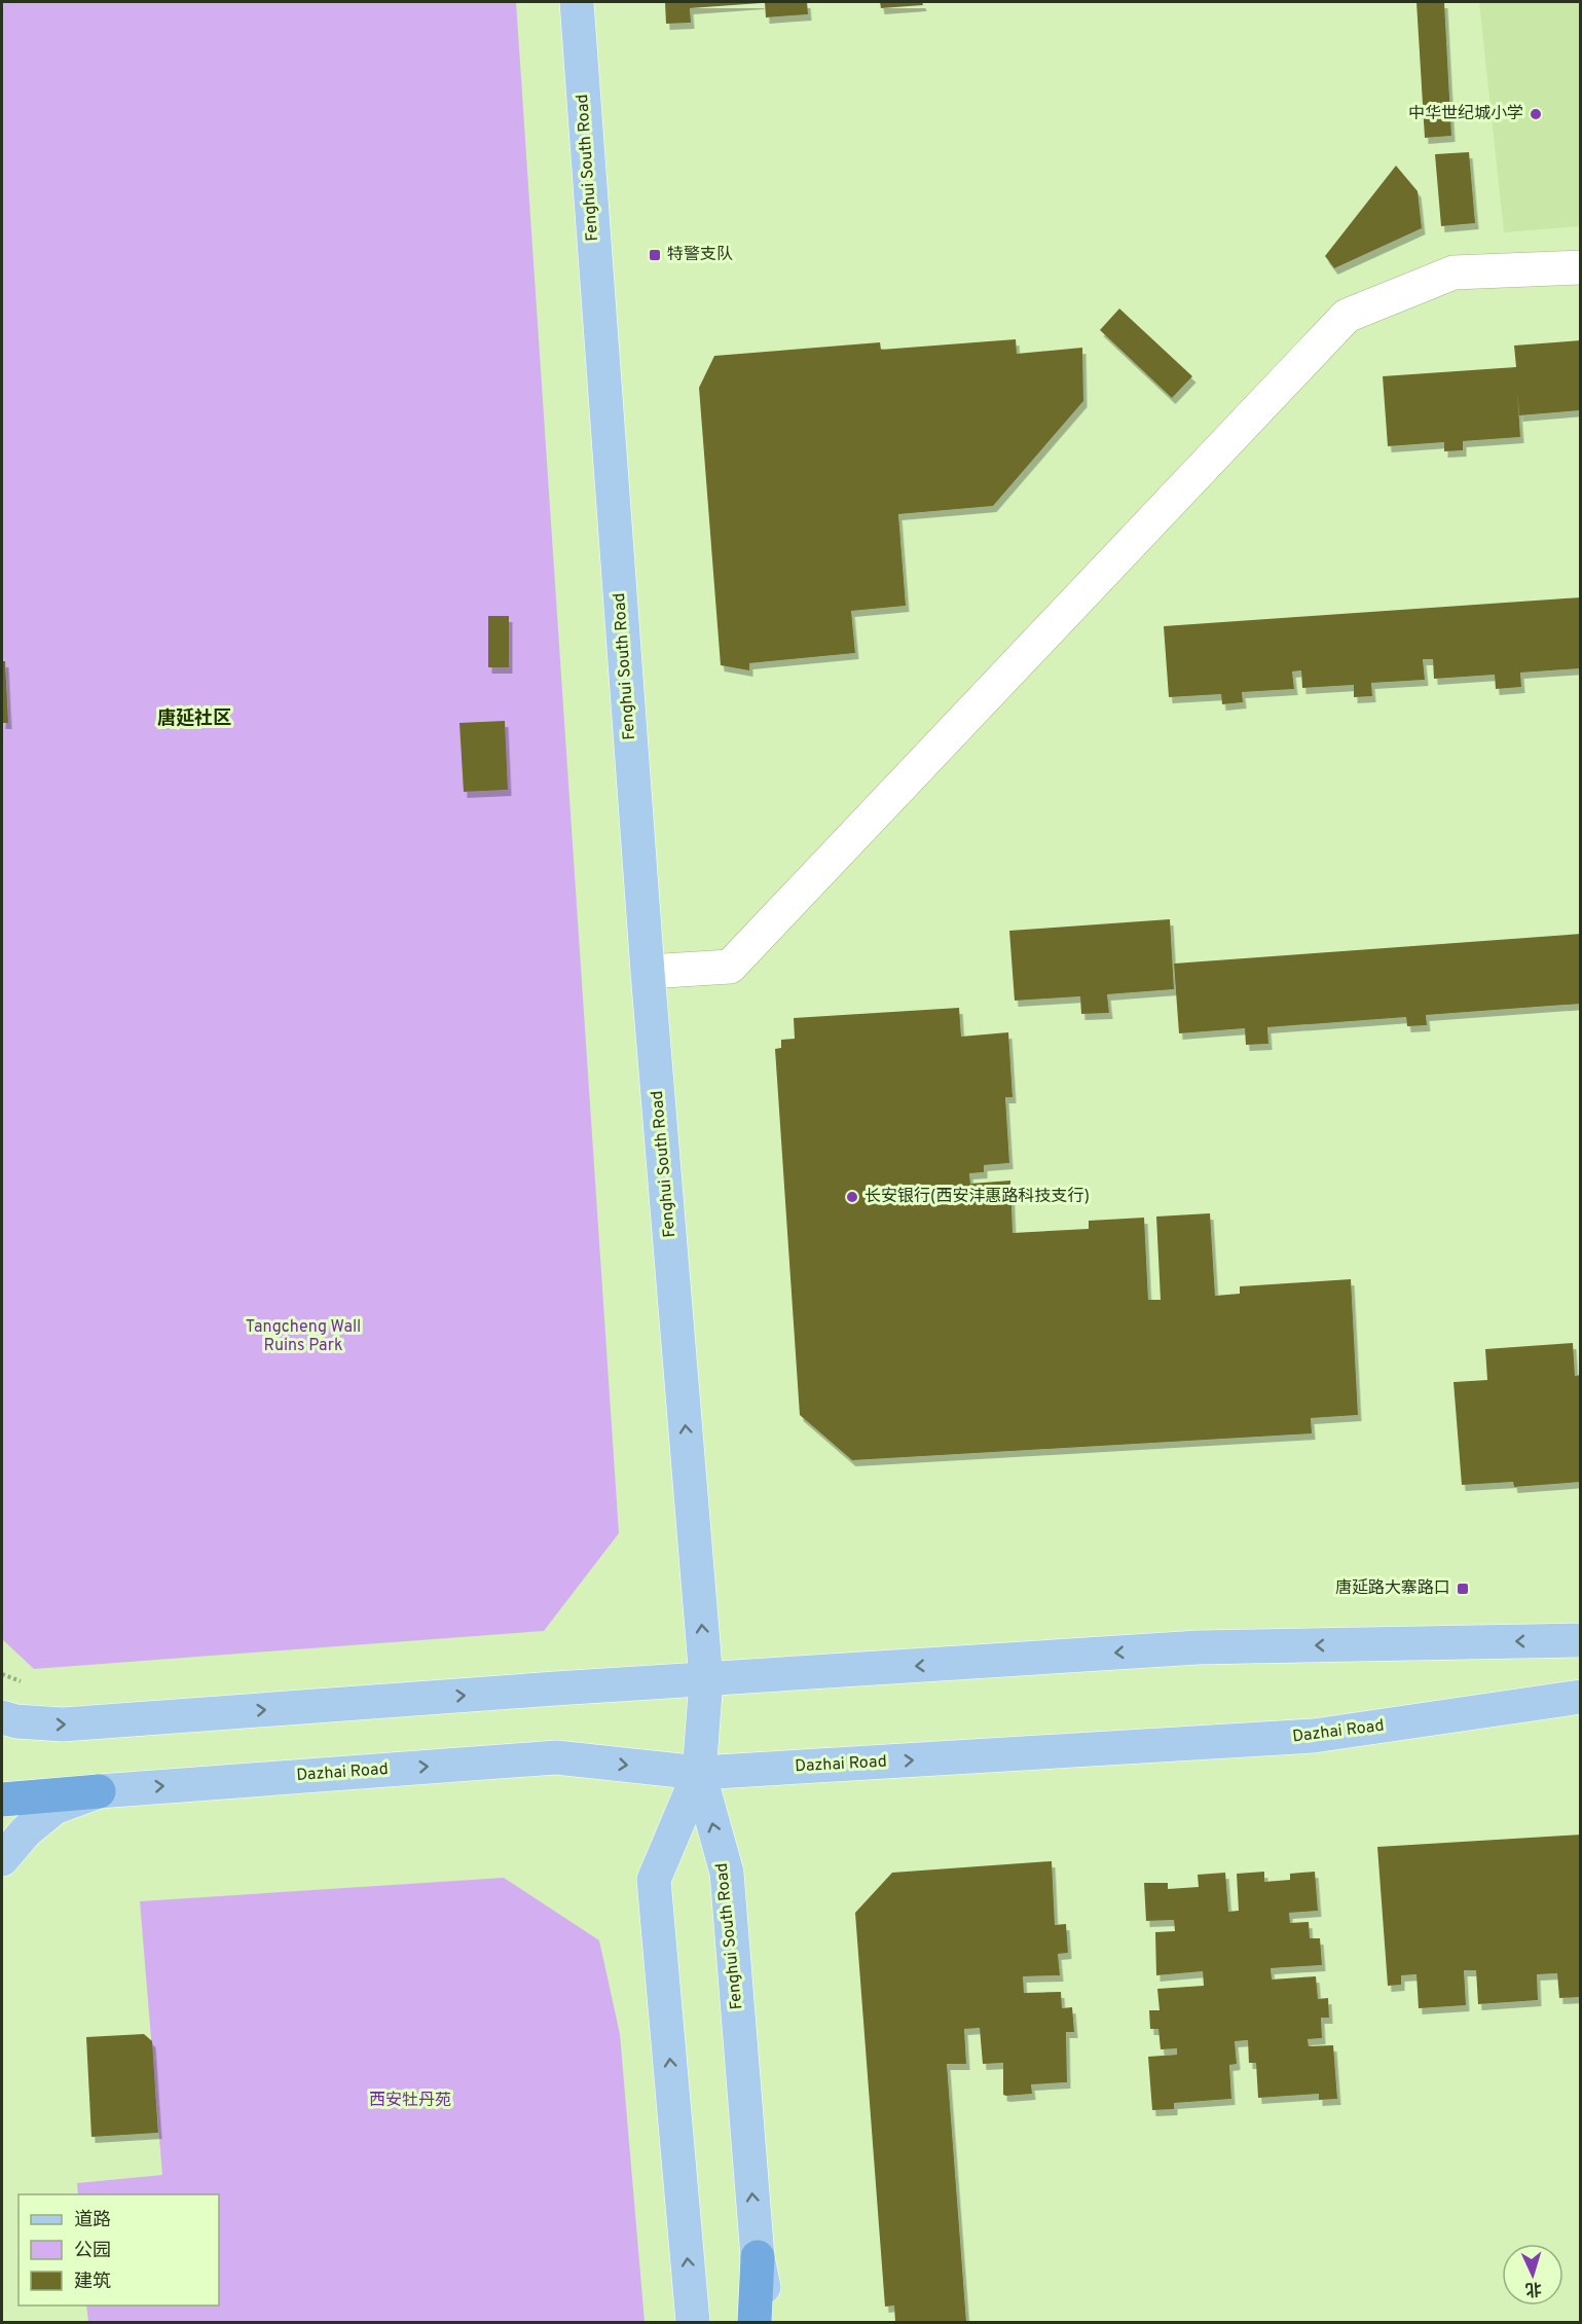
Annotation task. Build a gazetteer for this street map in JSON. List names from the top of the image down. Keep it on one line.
{"streets":{"main road":["Fenghui South Road","Dazhai Road"]},"crossings":[["Fenghui South Road","Dazhai Road"]],"districts":["唐延社区"],"parks":["Tangcheng Wall Ruins Park","西安牡丹苑"],"places":{"other":["中华世纪城小学","长安银行(西安沣惠路科技支行)"],"transit":["特警支队","唐延路大寨路口"]},"legend":["道路","公园","建筑"],"north":"bottom"}
